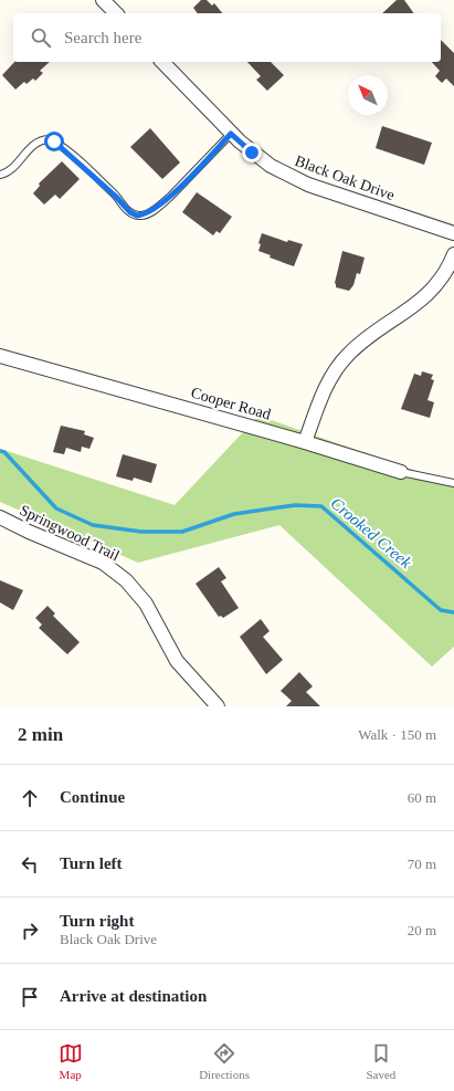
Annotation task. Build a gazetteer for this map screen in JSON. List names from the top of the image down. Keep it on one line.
{"streets":{"street":["Black Oak Drive","Cooper Road","Springwood Trail"]},"water":["Crooked Creek"],"north":"top left","page":{"search":"Search here","heading":["2 min","Walk · 150 m"],"list":[["Continue","60 m"],["Turn left","70 m"],["Turn right","Black Oak Drive","20 m"],"Arrive at destination"],"nav":["Map","Directions","Saved"]}}
